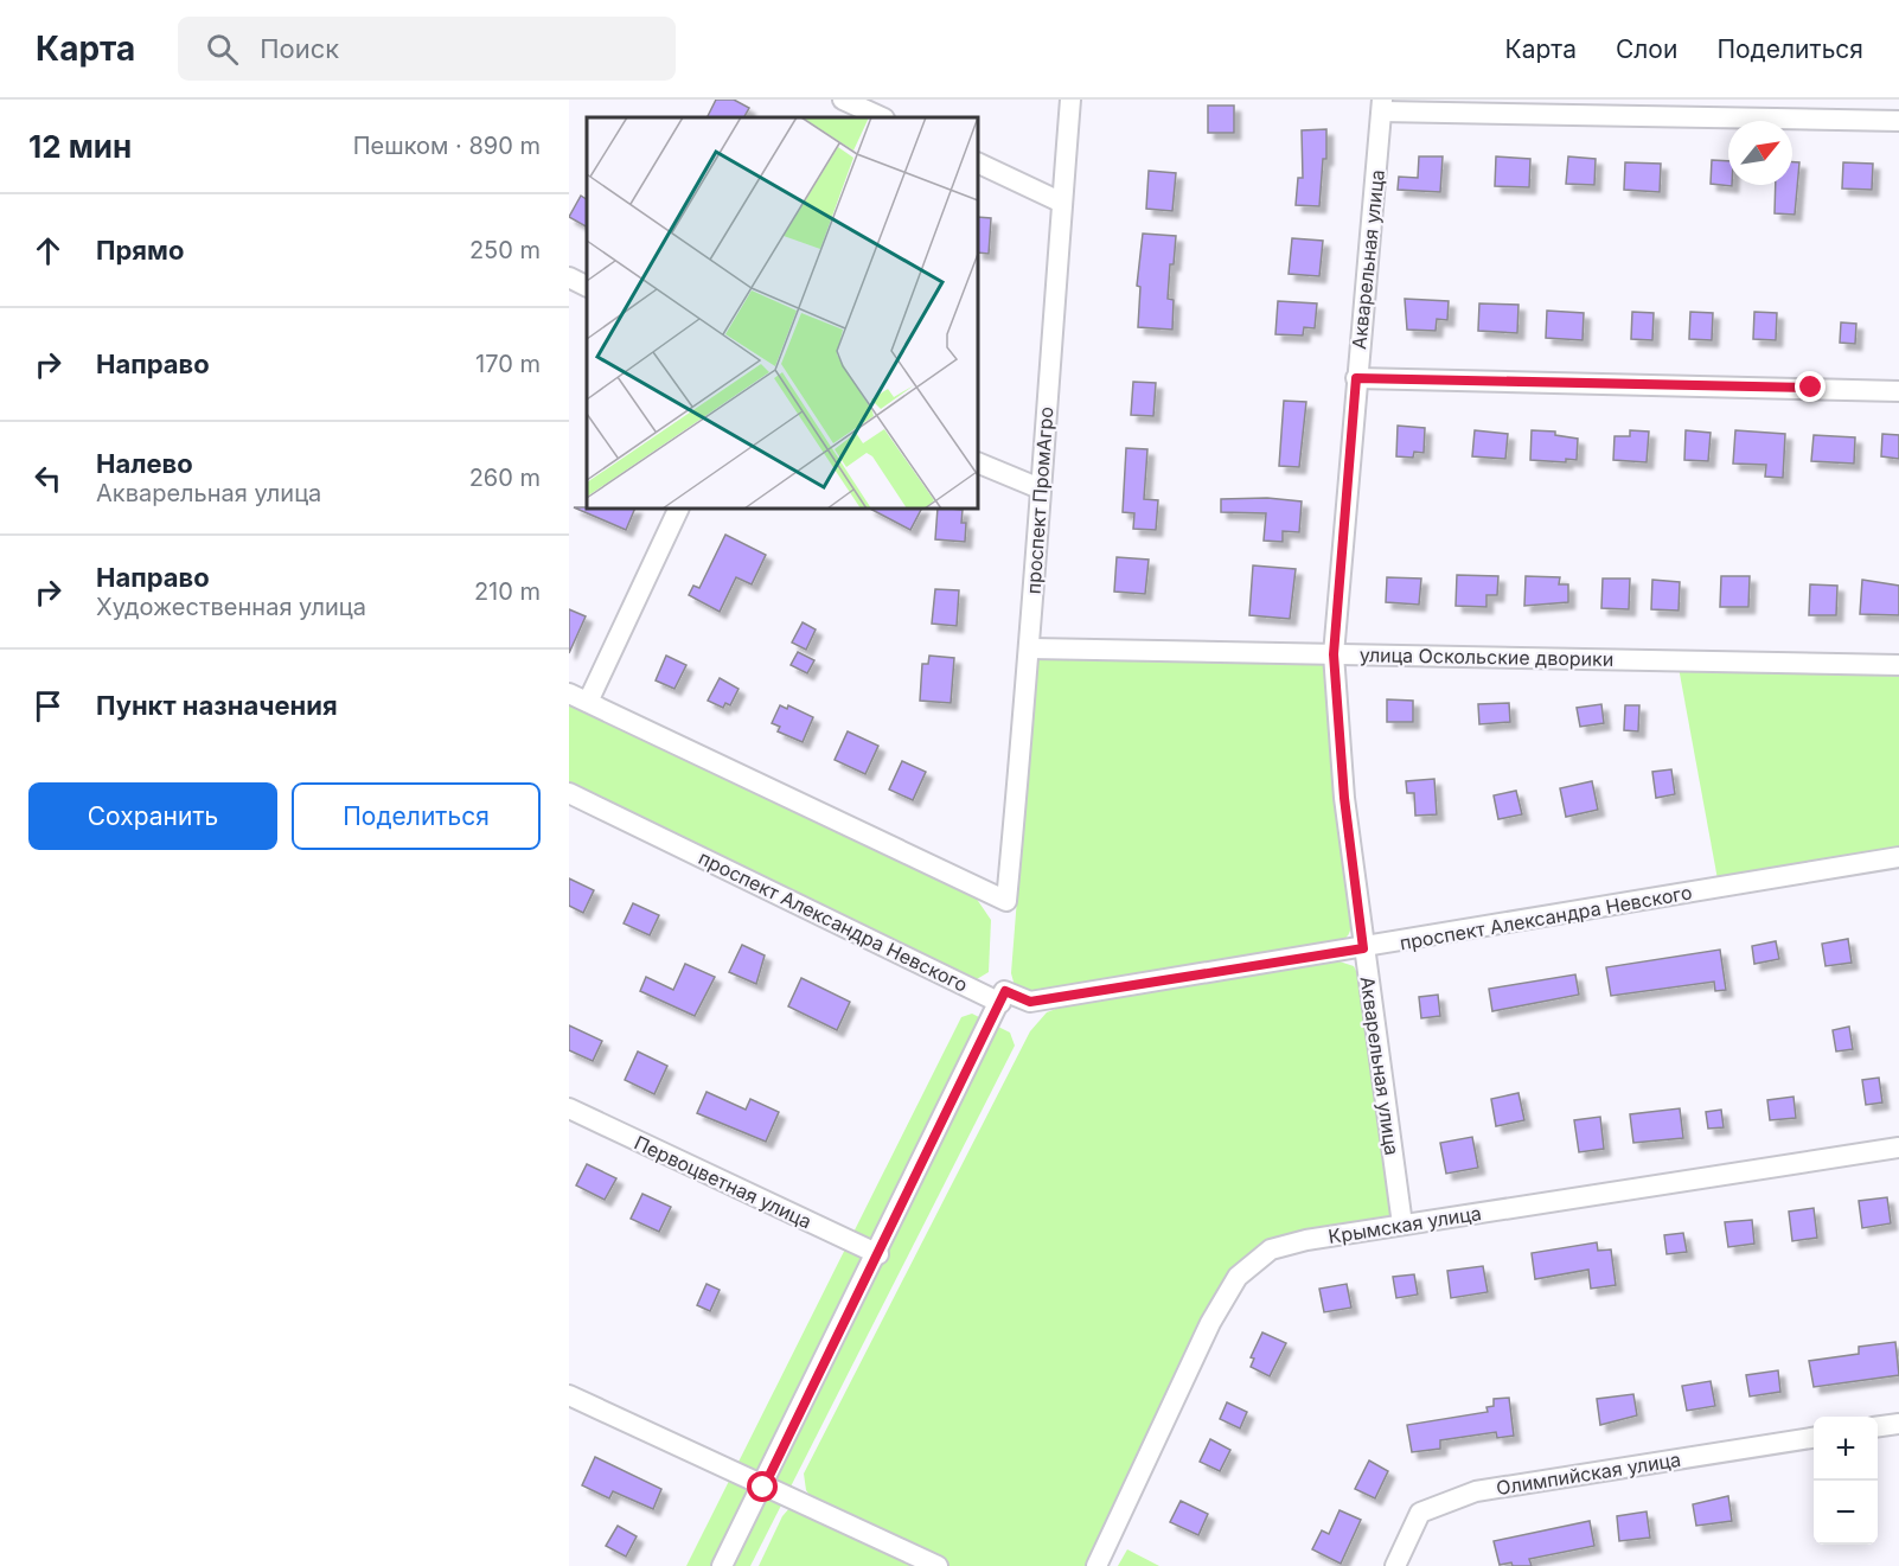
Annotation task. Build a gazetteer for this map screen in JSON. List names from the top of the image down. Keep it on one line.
{"streets":{"street":["Акварельная улица","проспект ПромАгро","улица Оскольские дворики","проспект Александра Невского","Первоцветная улица","Крымская улица","Олимпийская улица"]},"crossings":[["Акварельная улица","улица Оскольские дворики"],["Акварельная улица","проспект Александра Невского"],["Акварельная улица","Крымская улица"],["проспект ПромАгро","улица Оскольские дворики"]],"north":"top right","page":{"header":"Карта","search":"Поиск","nav":["Карта","Слои","Поделиться"],"heading":["12 мин","Пешком · 890 m"],"list":[["Прямо","250 m"],["Направо","170 m"],["Налево","Акварельная улица","260 m"],["Направо","Художественная улица","210 m"],"Пункт назначения"],"buttons":["Сохранить","Поделиться"],"map_buttons":["+","−"]}}
